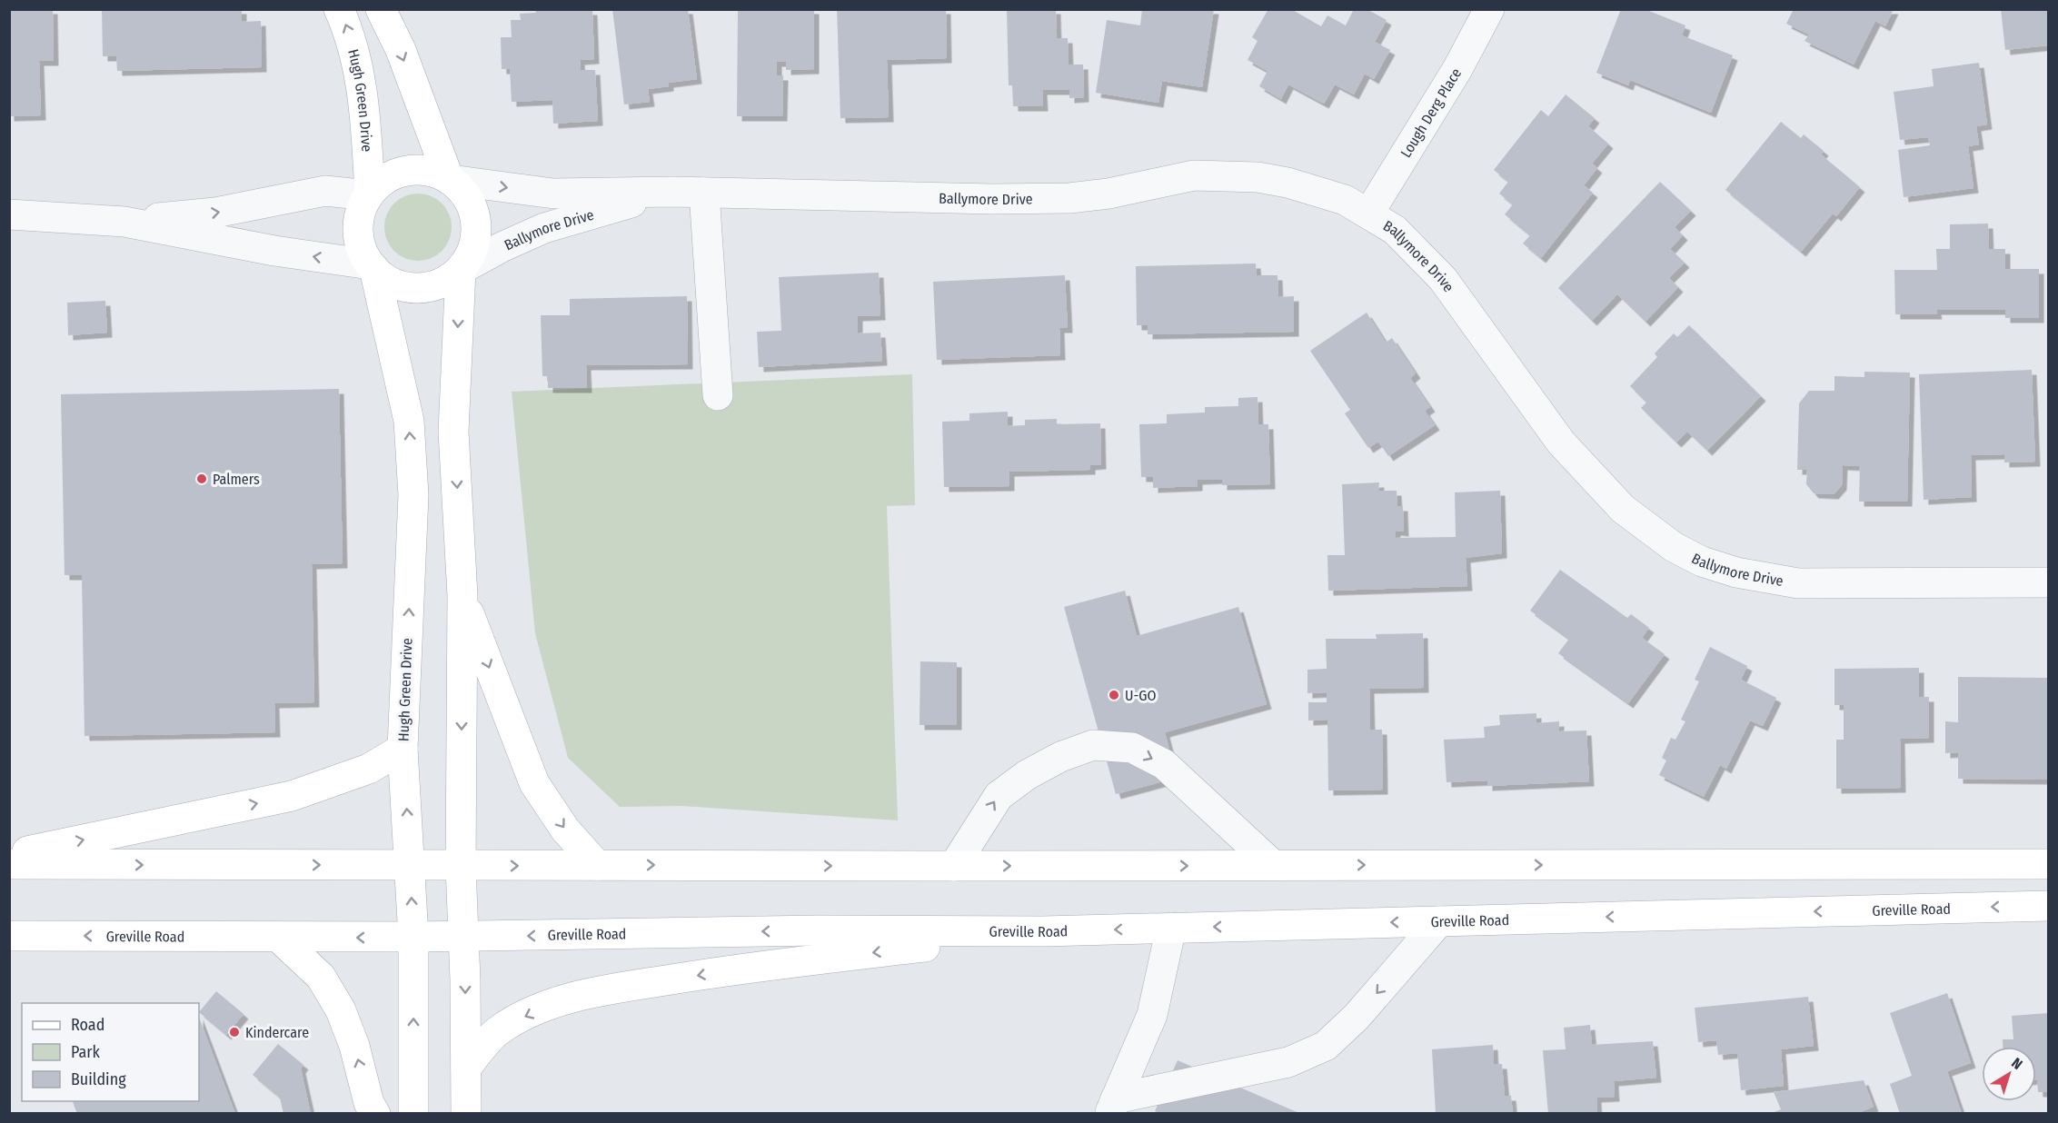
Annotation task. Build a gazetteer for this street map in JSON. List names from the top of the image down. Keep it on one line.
{"streets":{"main road":["Hugh Green Drive","Greville Road"],"street":["Lough Derg Place","Ballymore Drive"]},"crossings":[["Hugh Green Drive","Ballymore Drive"],["Hugh Green Drive","Greville Road"],["Lough Derg Place","Ballymore Drive"]],"places":["Palmers","U-GO","Kindercare"],"legend":["Road","Park","Building"],"north":"top right"}
